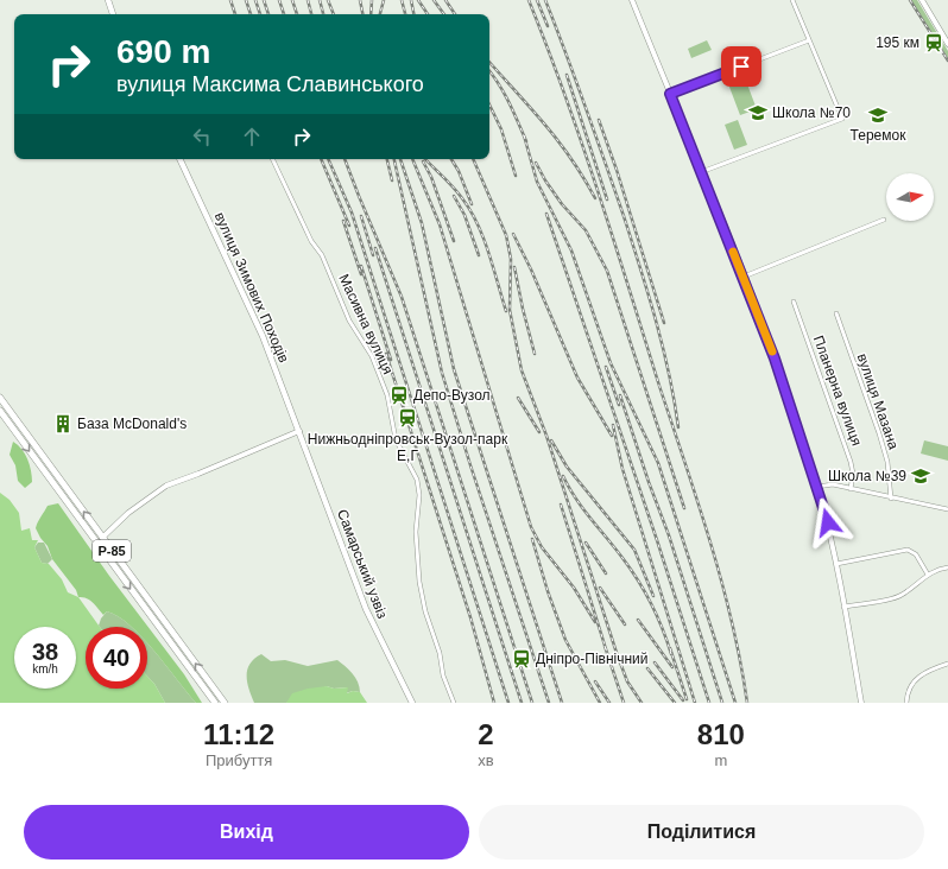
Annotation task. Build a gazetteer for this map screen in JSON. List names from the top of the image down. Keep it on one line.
{"streets":{"main road":["вулиця Зимових Походів","Р-85","Самарський узвіз"],"street":["Масивна вулиця","Планерна вулиця","вулиця Мазана"]},"crossings":[["вулиця Зимових Походів","Самарський узвіз"]],"places":{"station":["195 км","Депо-Вузол","Нижньодніпровськ-Вузол-парк Е,Г","Дніпро-Північний"],"school or university":["Школа №70","Теремок","Школа №39"],"building":["База McDonald's"]},"north":"right","page":{"turn":["690 m","вулиця Максима Славинського"],"speed":"38 km/h","limit":"40","eta":["11:12","Прибуття","2","хв","810","m"],"buttons":["Вихід","Поділитися"]}}
